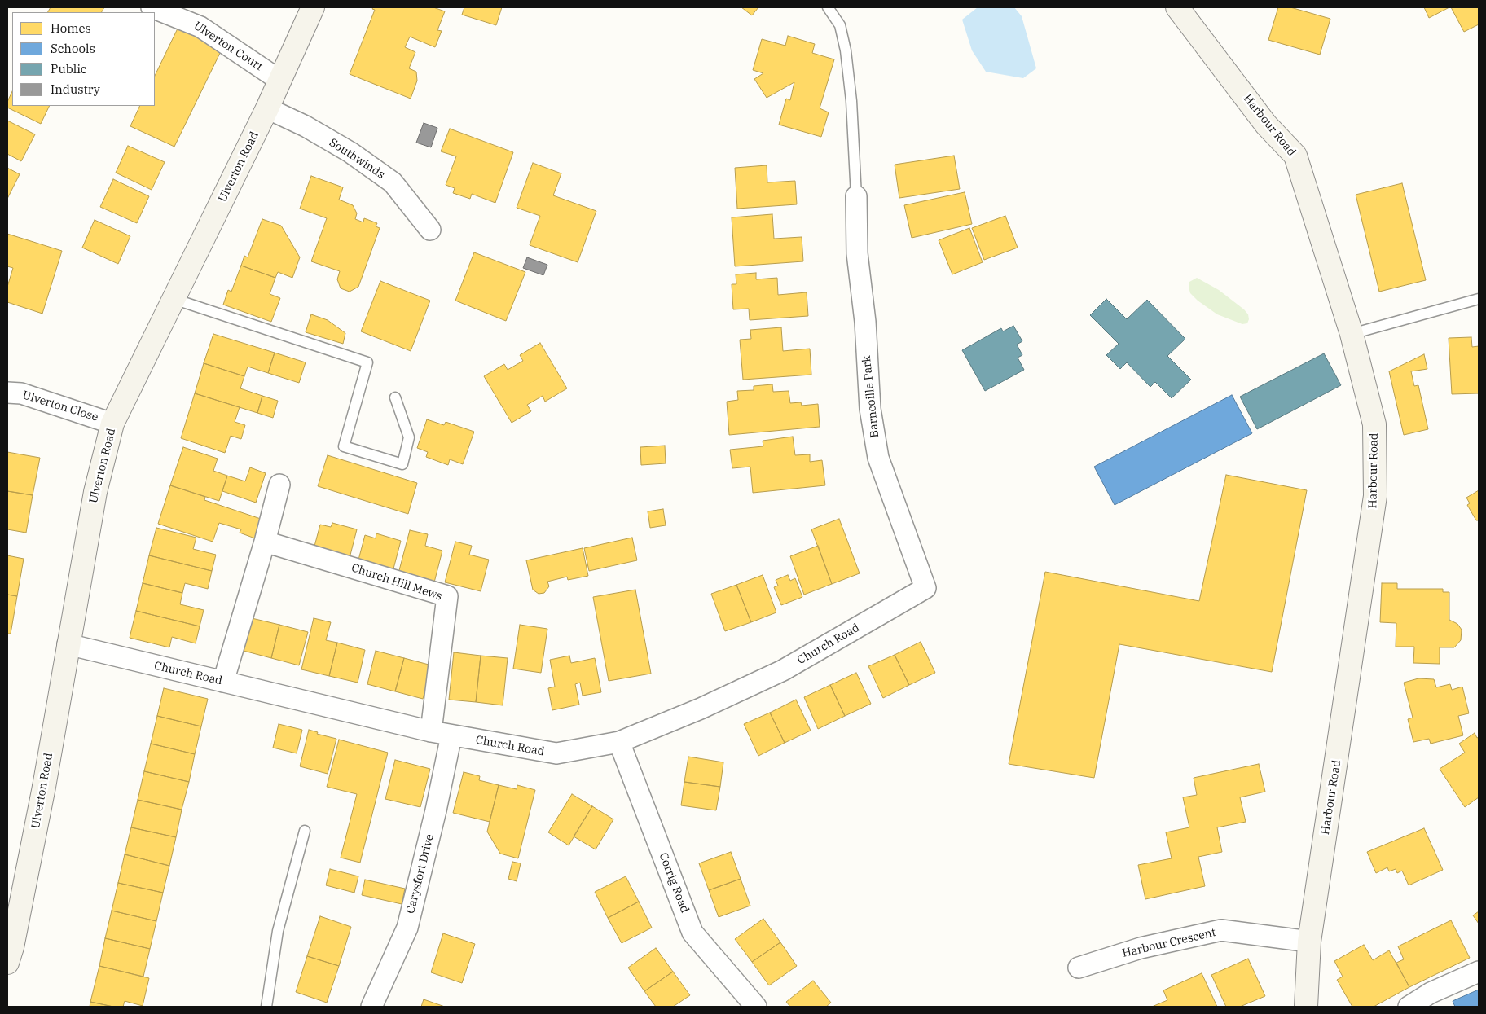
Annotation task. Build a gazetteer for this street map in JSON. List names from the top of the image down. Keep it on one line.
{"streets":{"street":["Ulverton Court","Harbour Road","Southwinds","Ulverton Road","Barncoille Park","Ulverton Close","Church Hill Mews","Church Road","Carysfort Drive","Corrig Road","Harbour Crescent"]},"crossings":[["Ulverton Court","Ulverton Road"],["Harbour Road","Harbour Crescent"],["Southwinds","Ulverton Road"],["Ulverton Road","Ulverton Close"],["Ulverton Road","Church Road"],["Barncoille Park","Church Road"],["Church Hill Mews","Church Road"],["Church Road","Carysfort Drive"],["Church Road","Corrig Road"]],"legend":["Homes","Schools","Public","Industry"]}
